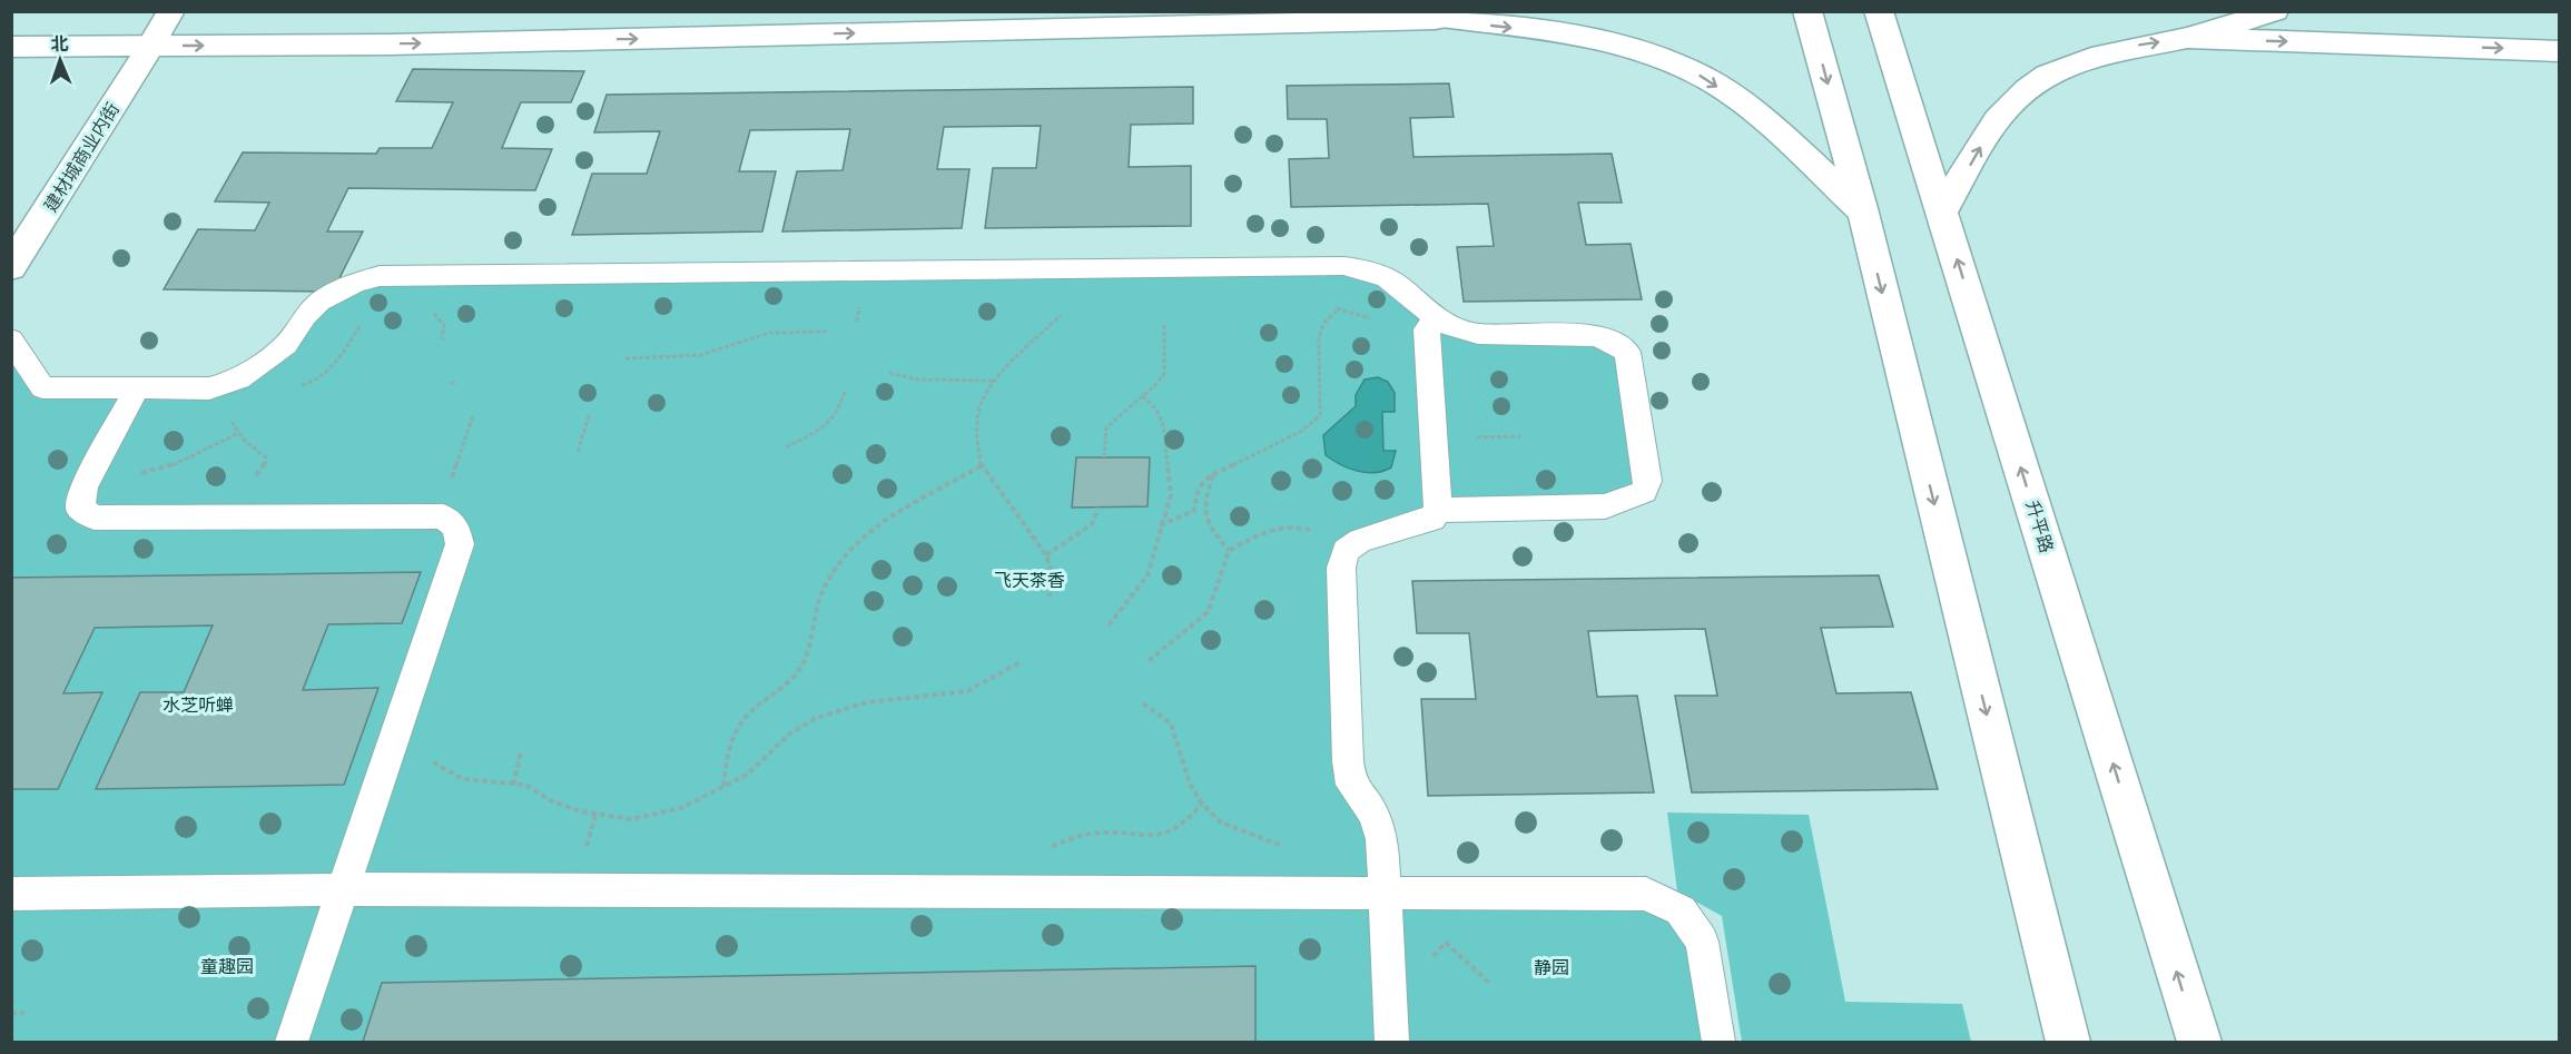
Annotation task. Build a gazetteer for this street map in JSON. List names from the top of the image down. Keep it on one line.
{"streets":{"street":["建材城商业内街","升平路"]},"parks":["飞天茶香","水芝听蝉","童趣园","静园"],"north":"top"}
